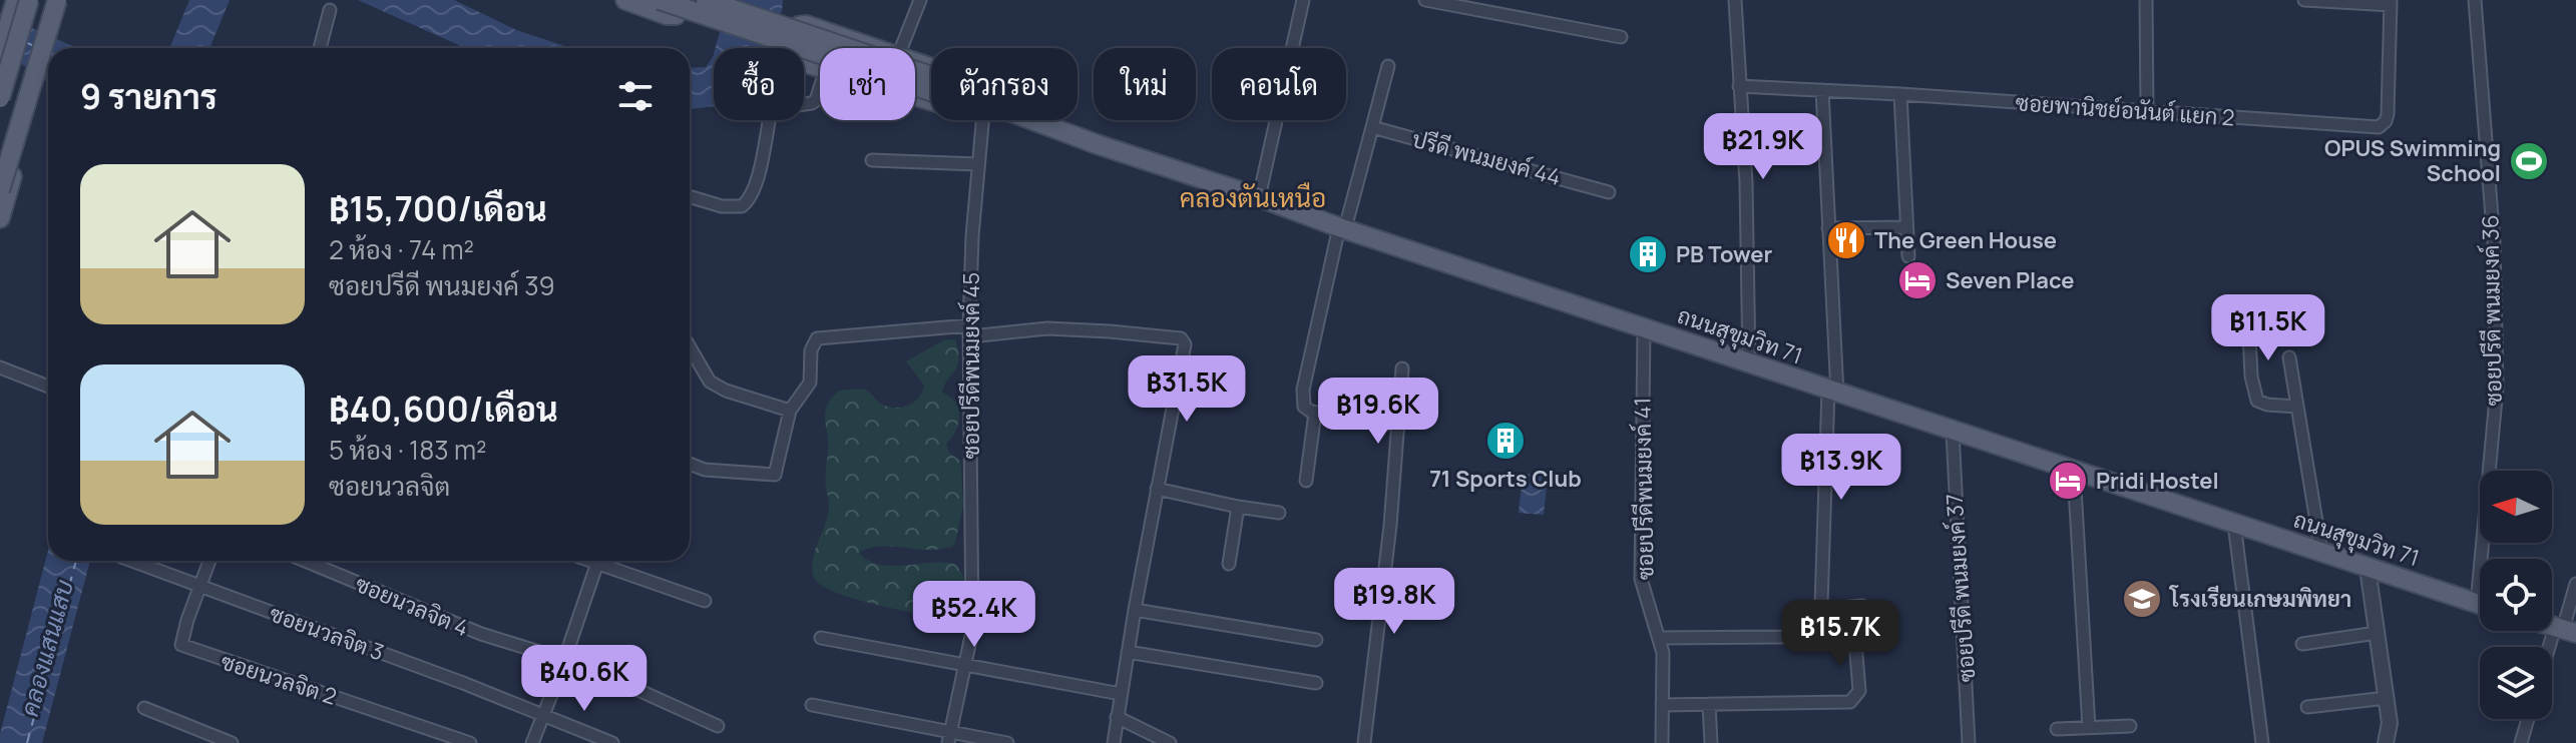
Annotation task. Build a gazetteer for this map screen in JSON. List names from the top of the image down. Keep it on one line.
{"streets":{"main road":["ถนนสุขุมวิท 71"],"street":["ซอยพานิชย์อนันต์ แยก 2","ปรีดี พนมยงค์ 44","ซอยปรีดี พนมยงค์ 36","ซอยปรีดีพนมยงค์ 45","ซอยปรีดีพนมยงค์ 41","ซอยปรีดี พนมยงค์ 37","ซอยนวลจิต 4","ซอยนวลจิต 3","ซอยนวลจิต 2"]},"crossings":[["ถนนสุขุมวิท 71","ซอยปรีดีพนมยงค์ 41"],["ถนนสุขุมวิท 71","ซอยปรีดี พนมยงค์ 37"],["ซอยนวลจิต 3","ซอยนวลจิต 2"]],"districts":["คลองตันเหนือ"],"water":["คลองแสนแสบ"],"places":{"sports":["OPUS Swimming School"],"restaurant":["The Green House"],"building":["PB Tower","71 Sports Club"],"hotel":["Seven Place","Pridi Hostel"],"school or university":["โรงเรียนเกษมพิทยา"]},"north":"left","page":{"chip":["ซื้อ","เช่า","ตัวกรอง","ใหม่","คอนโด"],"heading":"9 รายการ","price":["฿21.9K","฿11.5K","฿31.5K","฿19.6K","฿13.9K","฿19.8K","฿52.4K","฿15.7K","฿40.6K"],"list":[{"name":"฿15,700/เดือน","note":"2 ห้อง · 74 m² · ซอยปรีดี พนมยงค์ 39"},{"name":"฿40,600/เดือน","note":"5 ห้อง · 183 m² · ซอยนวลจิต"}]}}
